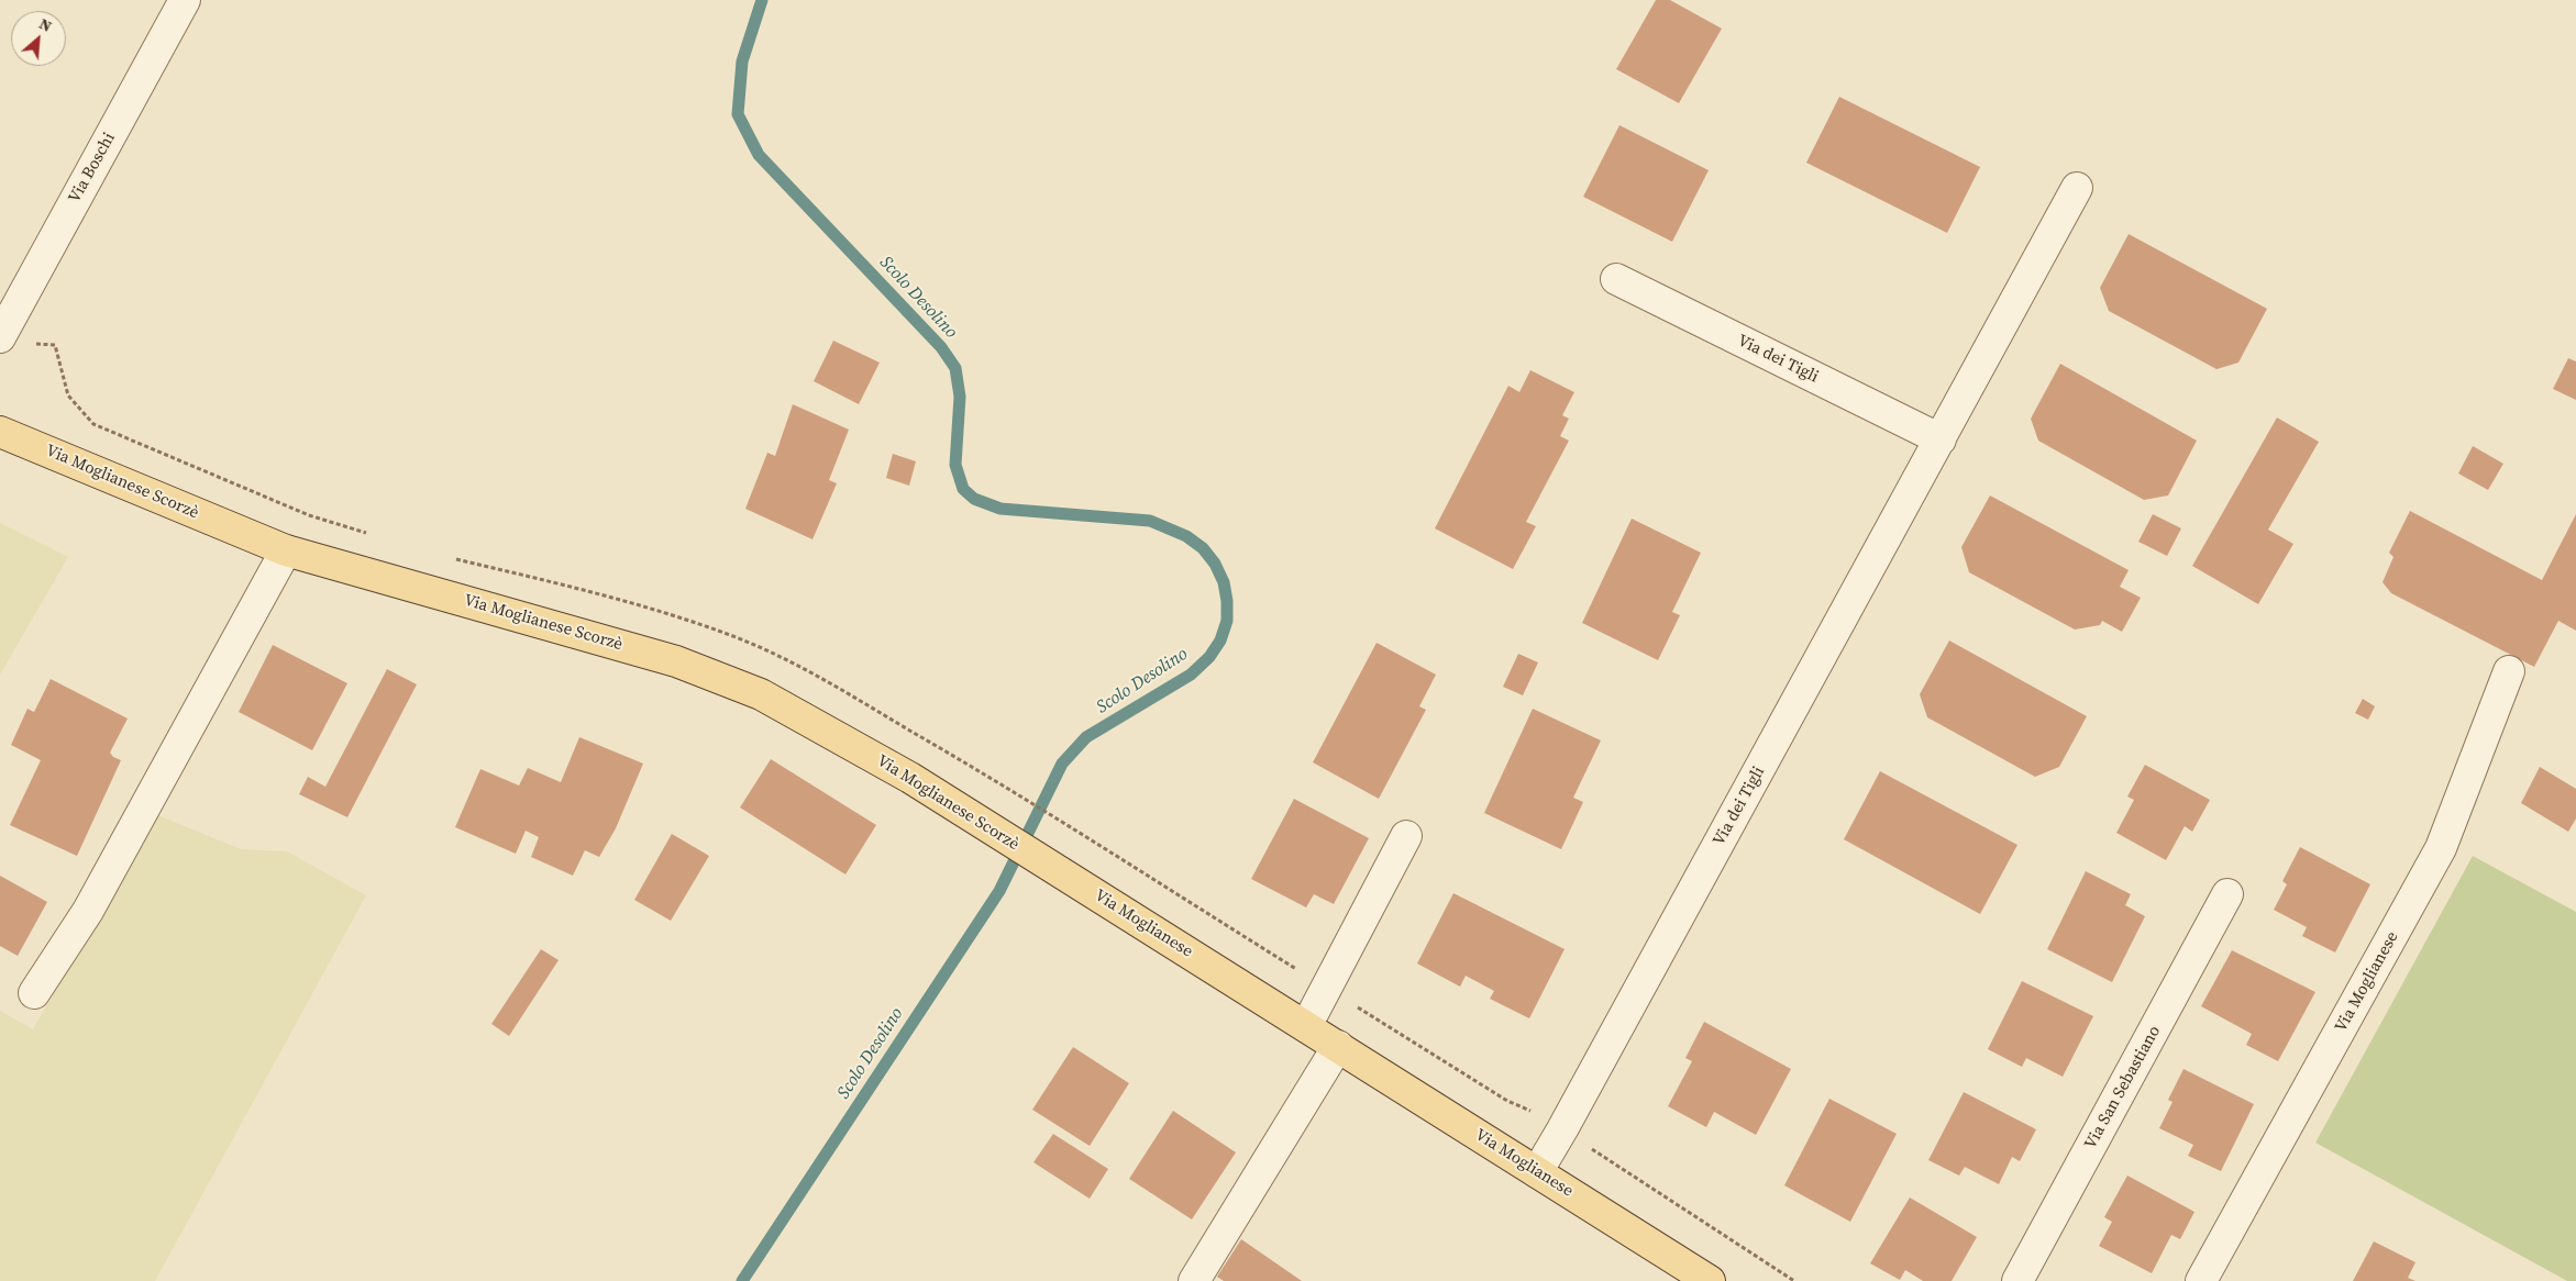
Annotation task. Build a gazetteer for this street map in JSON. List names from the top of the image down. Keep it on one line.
{"streets":{"main road":["Via Moglianese Scorzè","Via Moglianese"],"street":["Via Boschi","Via dei Tigli","Via San Sebastiano"]},"crossings":[["Via dei Tigli","Via Moglianese"],["Via Moglianese Scorzè","Via Moglianese"]],"water":["Scolo Desolino"],"north":"top right"}
